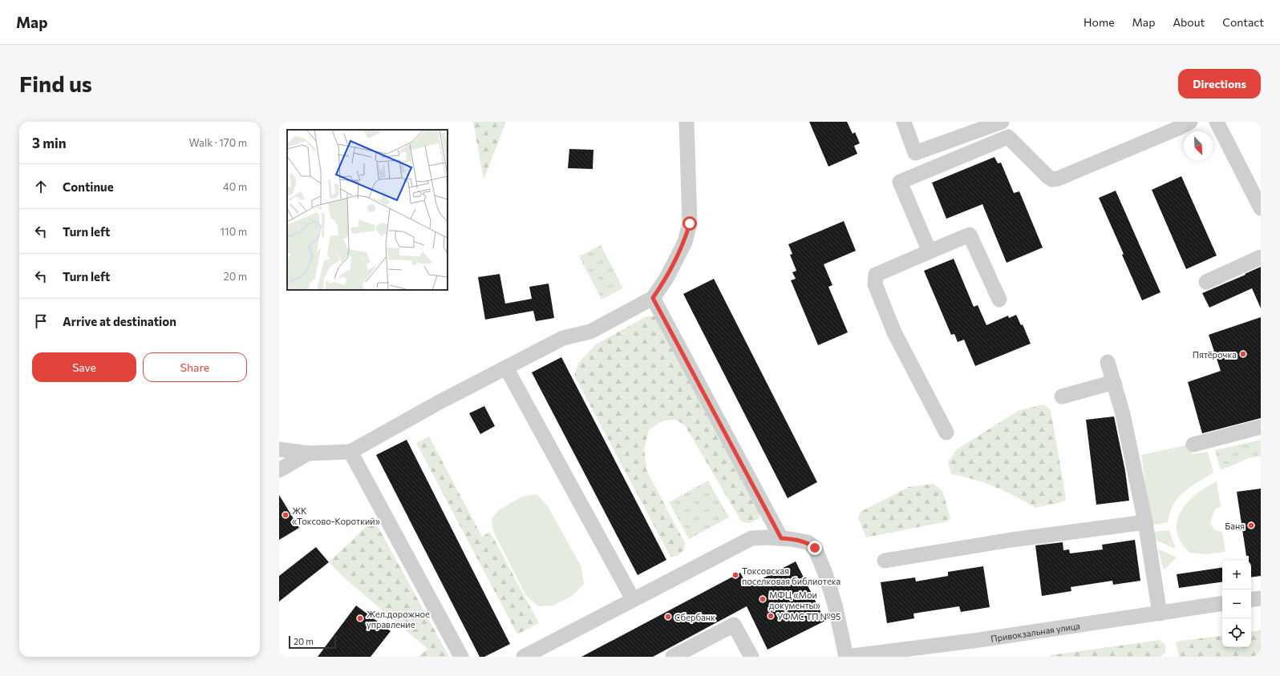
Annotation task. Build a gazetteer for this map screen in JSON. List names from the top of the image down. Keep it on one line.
{"streets":{"street":["Привокзальная улица"]},"places":["Пятёрочка","ЖК «Токсово-Короткий»","Баня","Токсовская поселковая библиотека","МФЦ «Мои документы»","УФМС ТП №95","Сбербанк","Жел.дорожное управление"],"scale_bar":"20 m","north":"bottom right","page":{"header":"Map","nav":["Home","Map","About","Contact"],"buttons":["Directions",["Save","Share"]],"title":"Find us","heading":["3 min","Walk · 170 m"],"list":[["Continue","40 m"],["Turn left","110 m"],["Turn left","20 m"],"Arrive at destination"],"map_buttons":["+","−"],"scale":"20 m"}}
